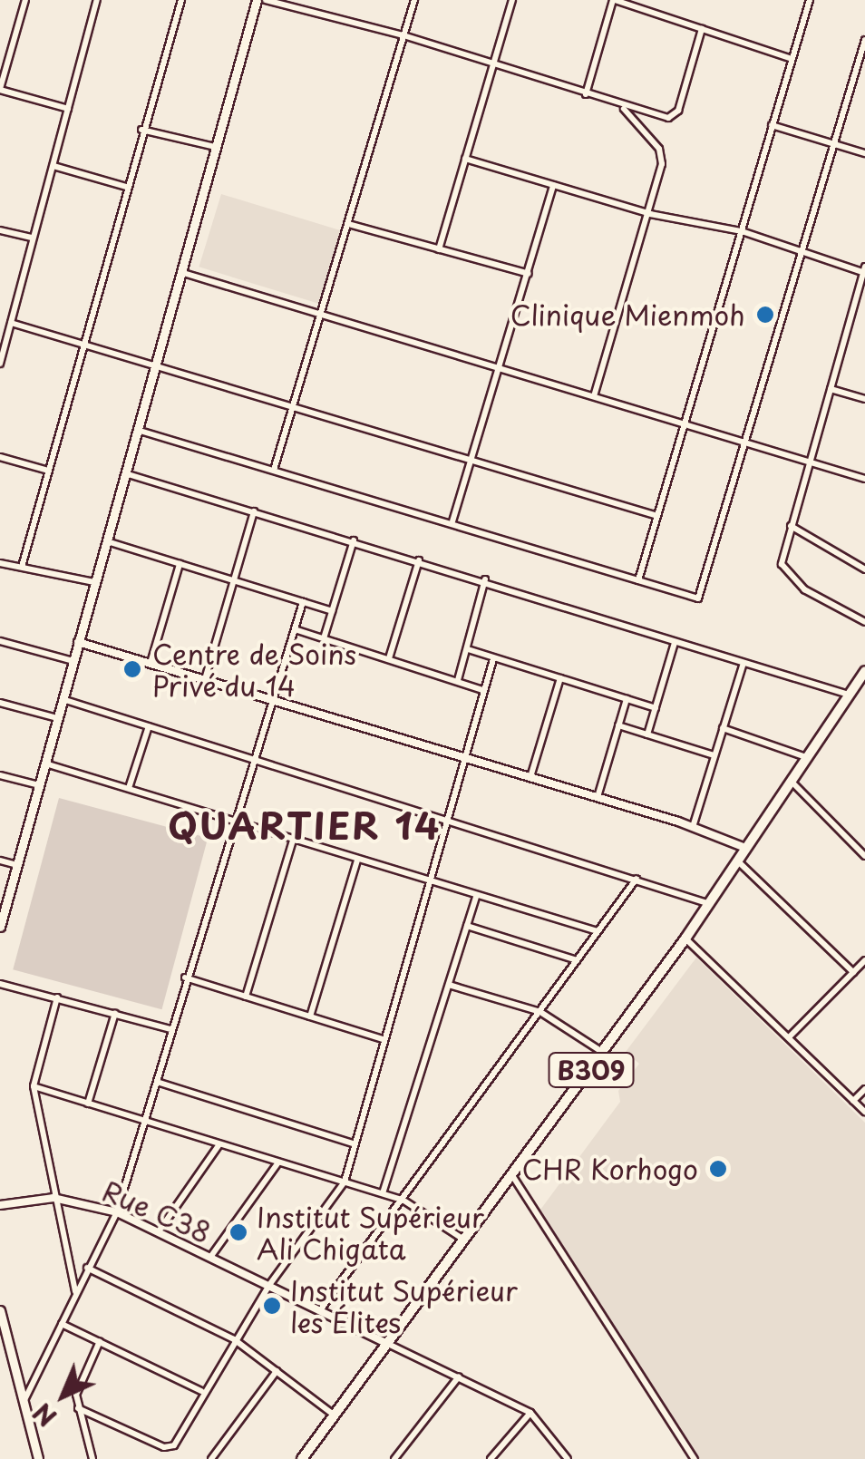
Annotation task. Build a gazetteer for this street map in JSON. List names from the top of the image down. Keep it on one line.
{"streets":{"main road":["B309"],"street":["Rue C38"]},"crossings":[["B309","Rue C38"]],"districts":["QUARTIER 14"],"places":["Clinique Mienmoh","Centre de Soins Privé du 14","CHR Korhogo","Institut Supérieur Ali Chigata","Institut Supérieur les Élites"],"north":"bottom left"}
